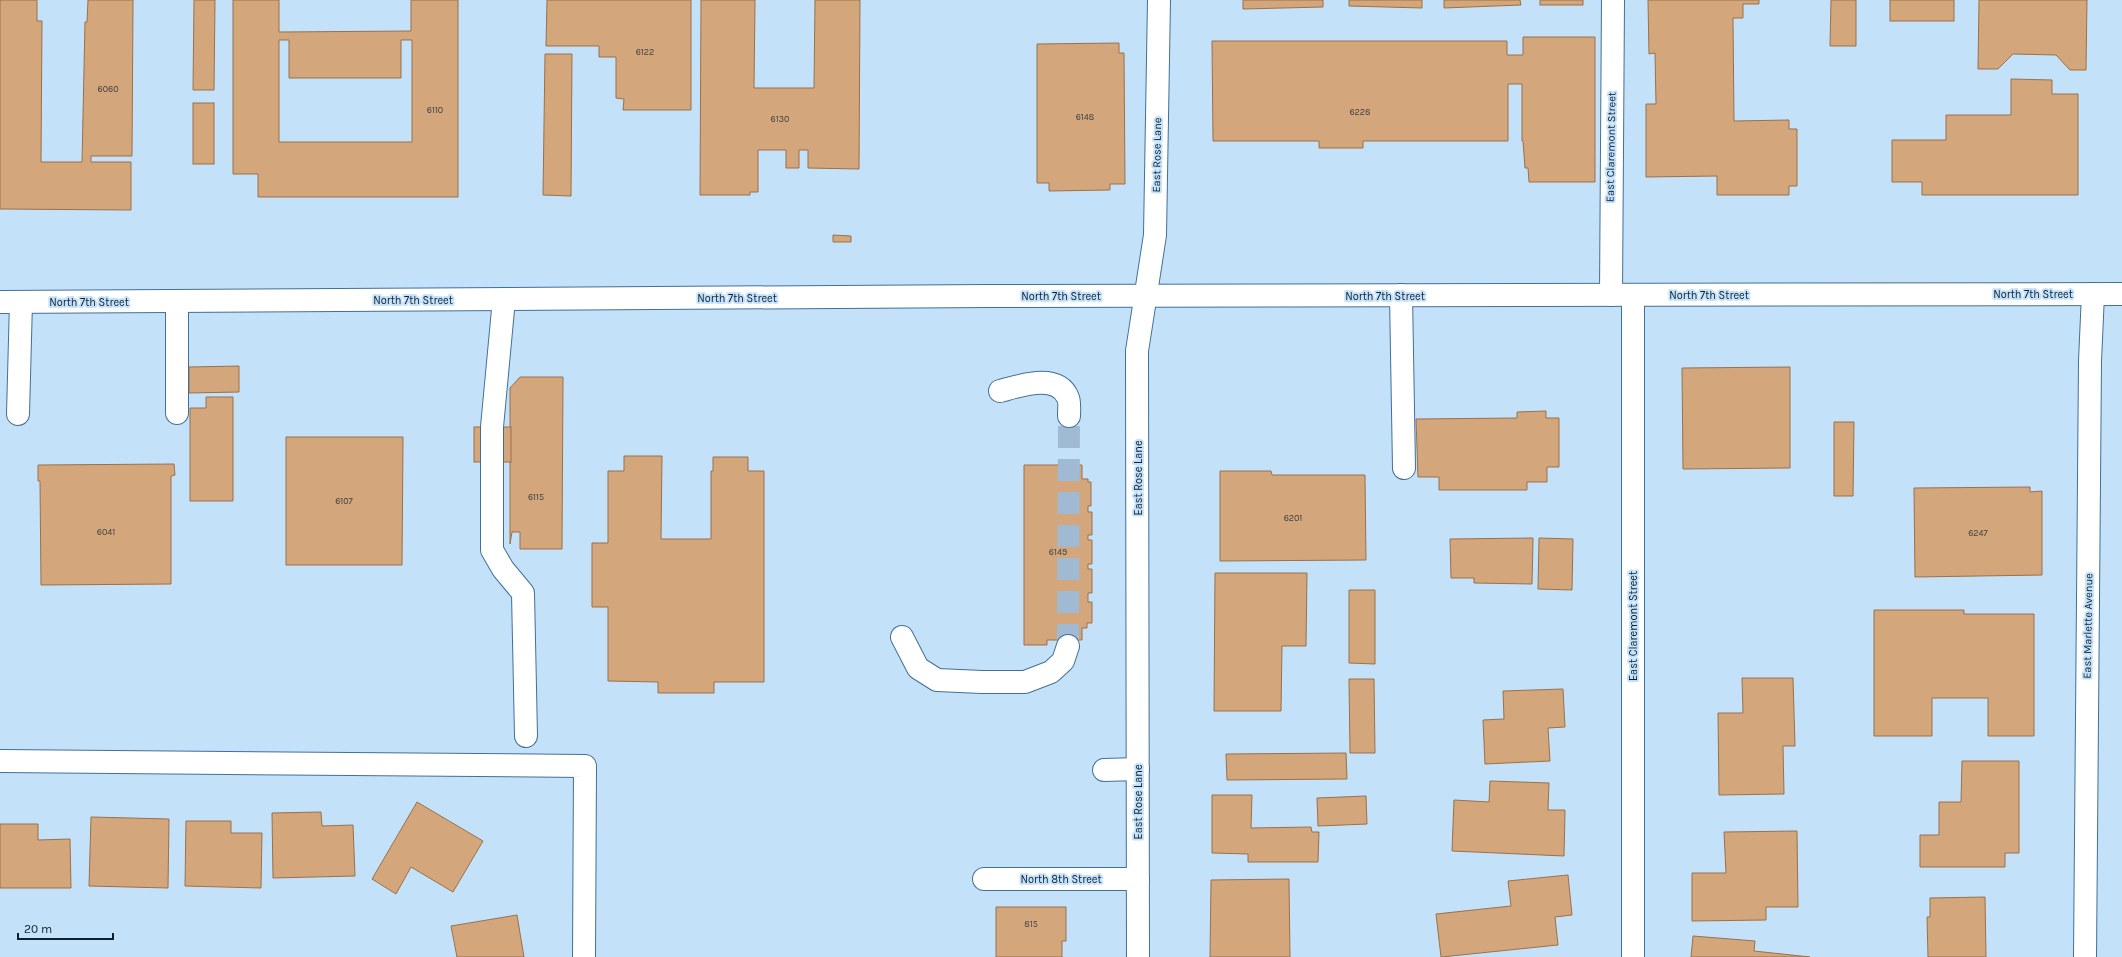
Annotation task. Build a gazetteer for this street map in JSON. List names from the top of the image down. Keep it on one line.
{"streets":{"street":["East Claremont Street","East Rose Lane","North 7th Street","East Marlette Avenue","North 8th Street"]},"crossings":[["East Claremont Street","North 7th Street"],["East Rose Lane","North 7th Street"],["East Rose Lane","North 8th Street"],["North 7th Street","East Marlette Avenue"]],"house_numbers":["6122","6060","6110","6228","6148","6130","6115","6107","6201","6041","6247","6149","815"],"scale_bar":"20 m"}
